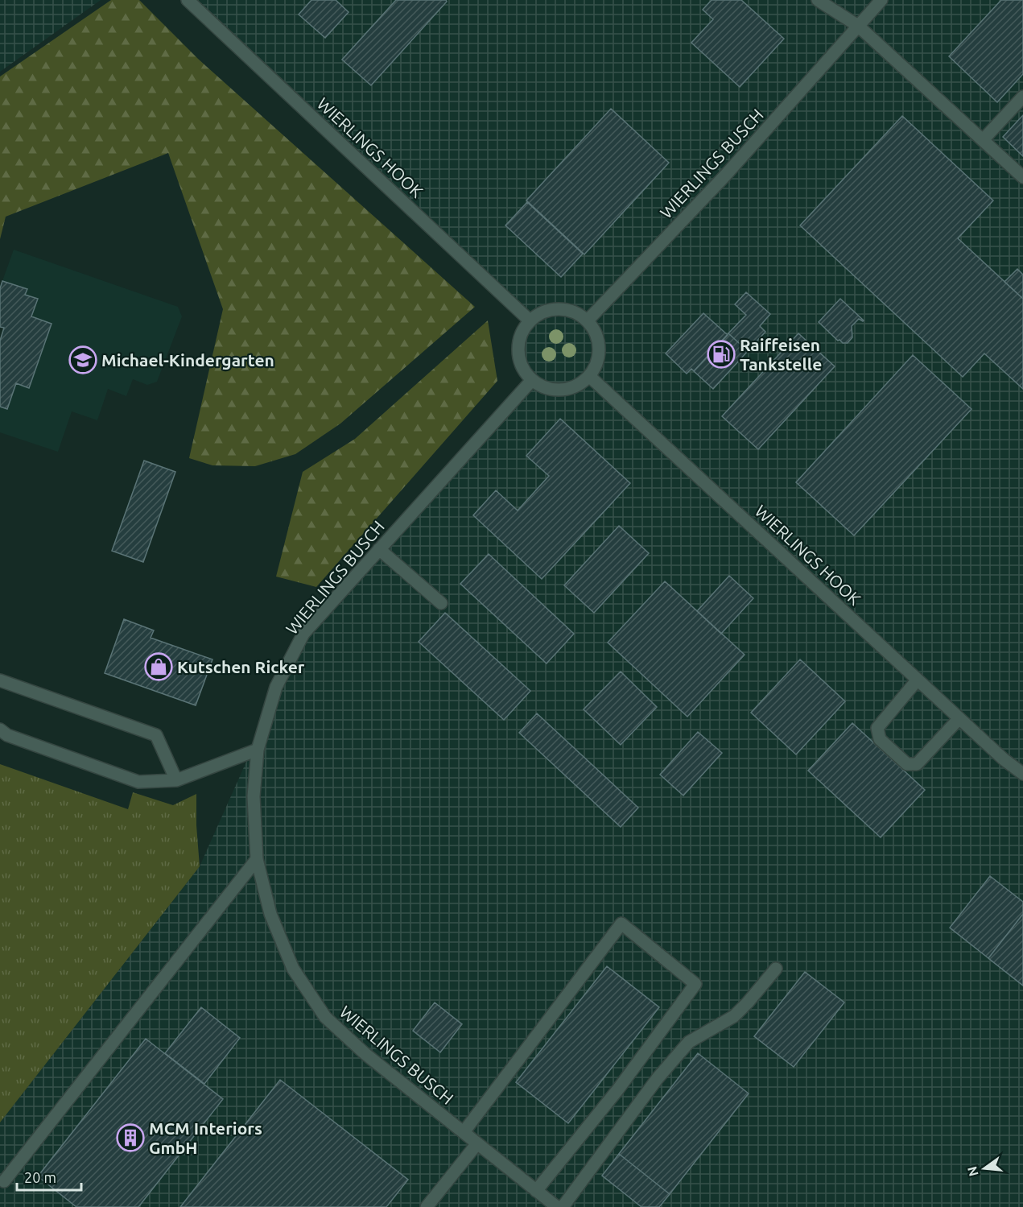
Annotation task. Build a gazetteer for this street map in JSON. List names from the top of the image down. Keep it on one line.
{"streets":{"street":["WIERLINGS HOOK","WIERLINGS BUSCH"]},"crossings":[["WIERLINGS HOOK","WIERLINGS BUSCH"]],"places":{"fuel station":["Raiffeisen Tankstelle"],"school or university":["Michael-Kindergarten"],"shop":["Kutschen Ricker"],"building":["MCM Interiors GmbH"]},"scale_bar":"20 m","north":"left"}
